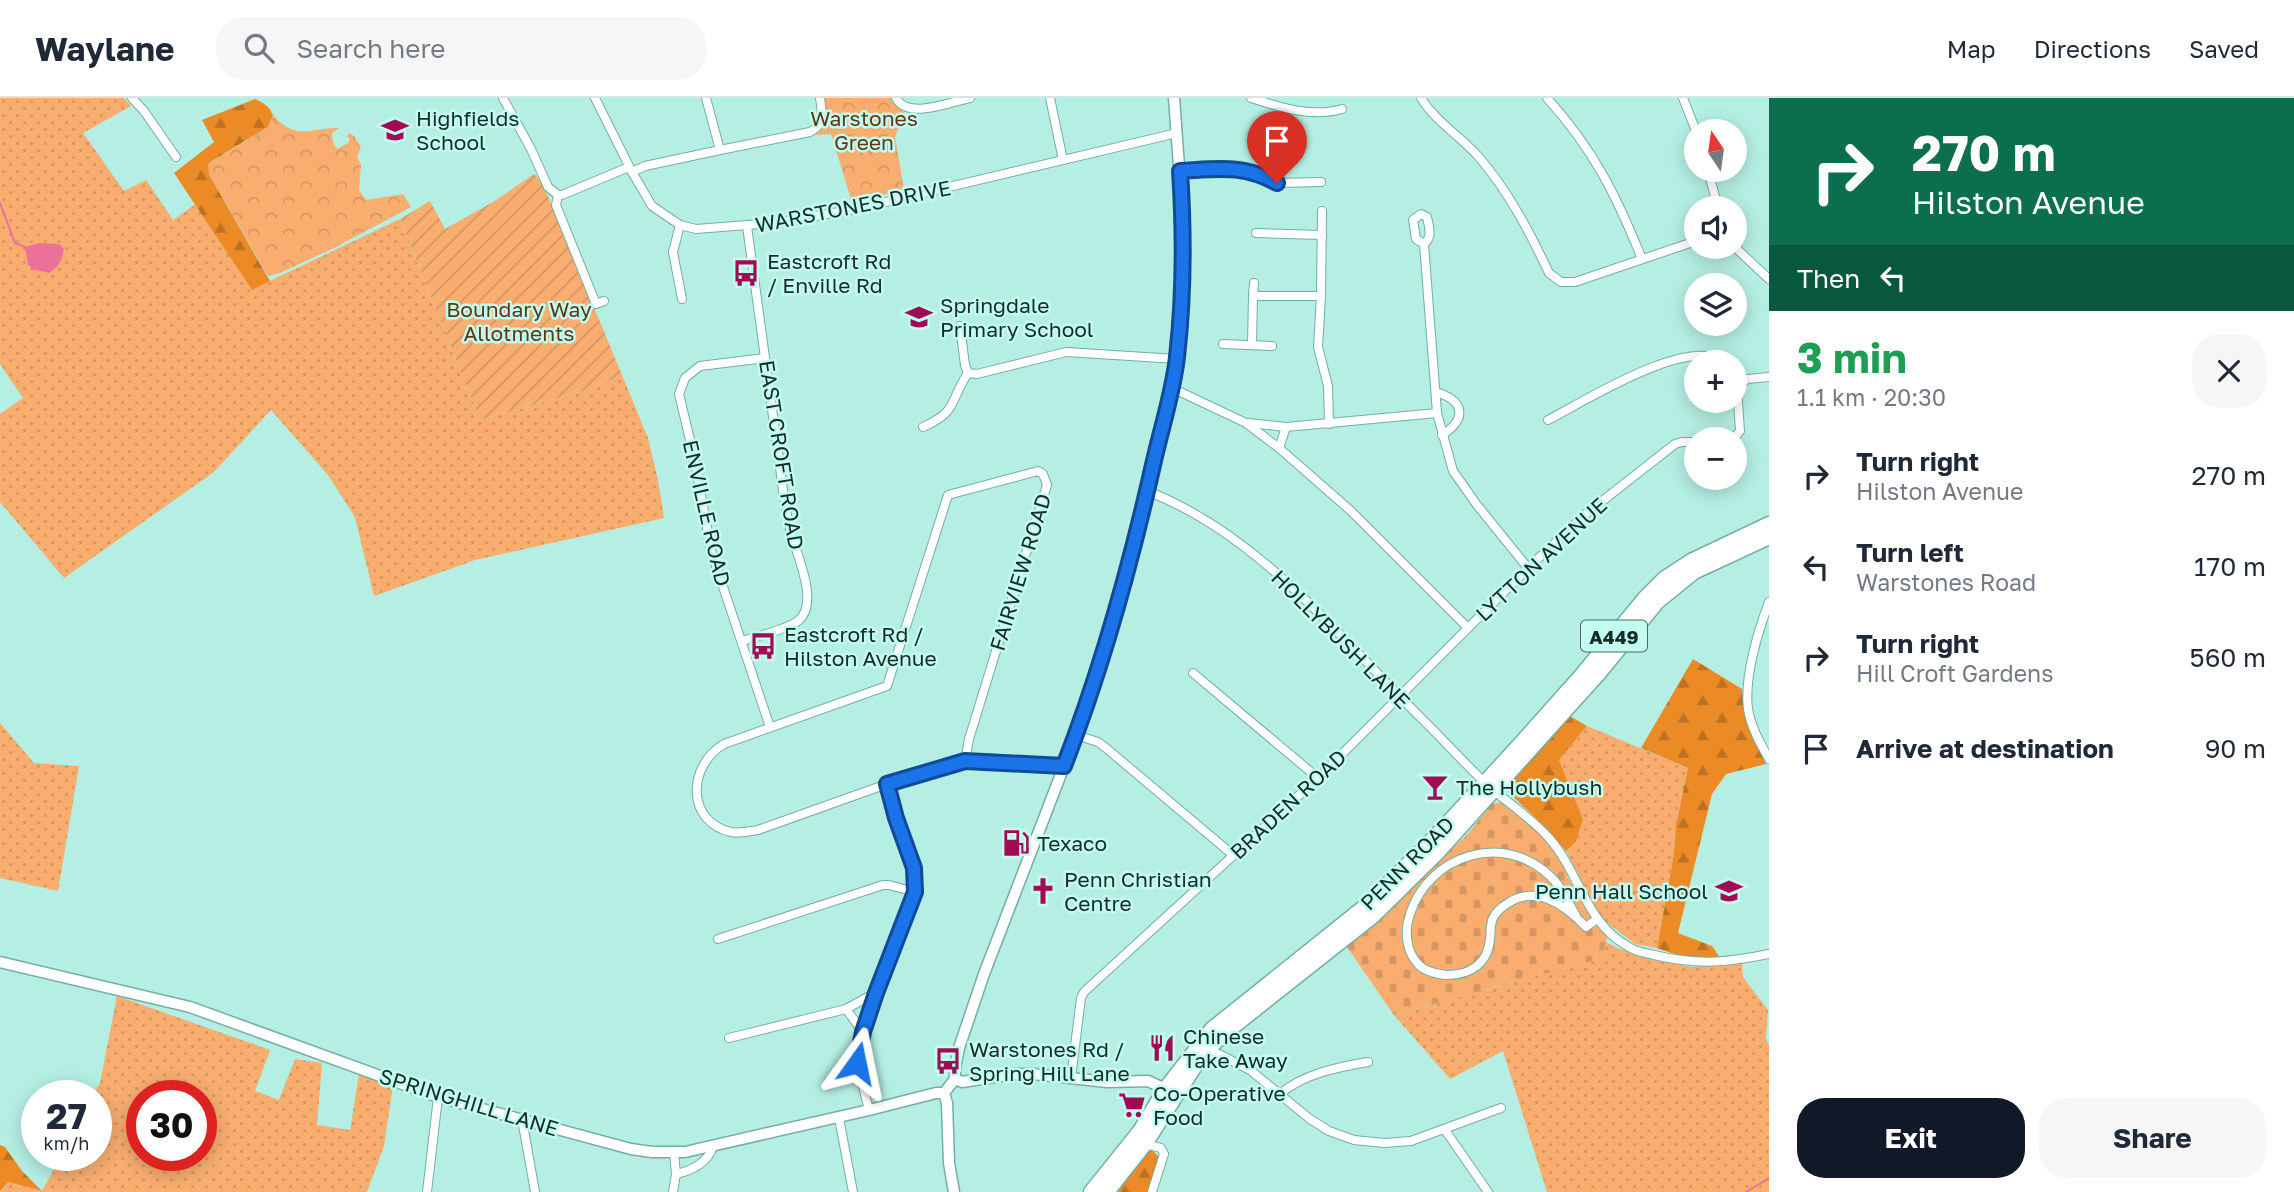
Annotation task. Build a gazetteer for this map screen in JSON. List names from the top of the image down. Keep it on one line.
{"streets":{"highway":["A449","PENN ROAD"],"street":["WARSTONES DRIVE","EAST CROFT ROAD","ENVILLE ROAD","LYTTON AVENUE","FAIRVIEW ROAD","HOLLYBUSH LANE","BRADEN ROAD","SPRINGHILL LANE"]},"crossings":[["WARSTONES DRIVE","EAST CROFT ROAD"],["EAST CROFT ROAD","ENVILLE ROAD"],["ENVILLE ROAD","FAIRVIEW ROAD"],["LYTTON AVENUE","HOLLYBUSH LANE"],["LYTTON AVENUE","BRADEN ROAD"],["HOLLYBUSH LANE","BRADEN ROAD"],["HOLLYBUSH LANE","PENN ROAD"]],"parks":["Warstones Green","Boundary Way Allotments"],"places":{"school or university":["Highfields School","Springdale Primary School","Penn Hall School"],"bus stop":["Eastcroft Rd / Enville Rd","Eastcroft Rd / Hilston Avenue","Warstones Rd / Spring Hill Lane"],"bar":["The Hollybush"],"fuel station":["Texaco"],"church":["Penn Christian Centre"],"restaurant":["Chinese Take Away"],"supermarket":["Co-Operative Food"]},"north":"top","page":{"header":"Waylane","search":"Search here","nav":["Map","Directions","Saved"],"turn":["270 m","Hilston Avenue"],"map_buttons":["+","−"],"then":"Then","heading":["3 min","1.1 km · 20:30"],"list":[{"name":"Turn right","note":"Hilston Avenue","value":"270 m"},{"name":"Turn left","note":"Warstones Road","value":"170 m"},{"name":"Turn right","note":"Hill Croft Gardens","value":"560 m"},{"name":"Arrive at destination","value":"90 m"}],"speed":"27 km/h","limit":"30","buttons":["Exit","Share"]}}
